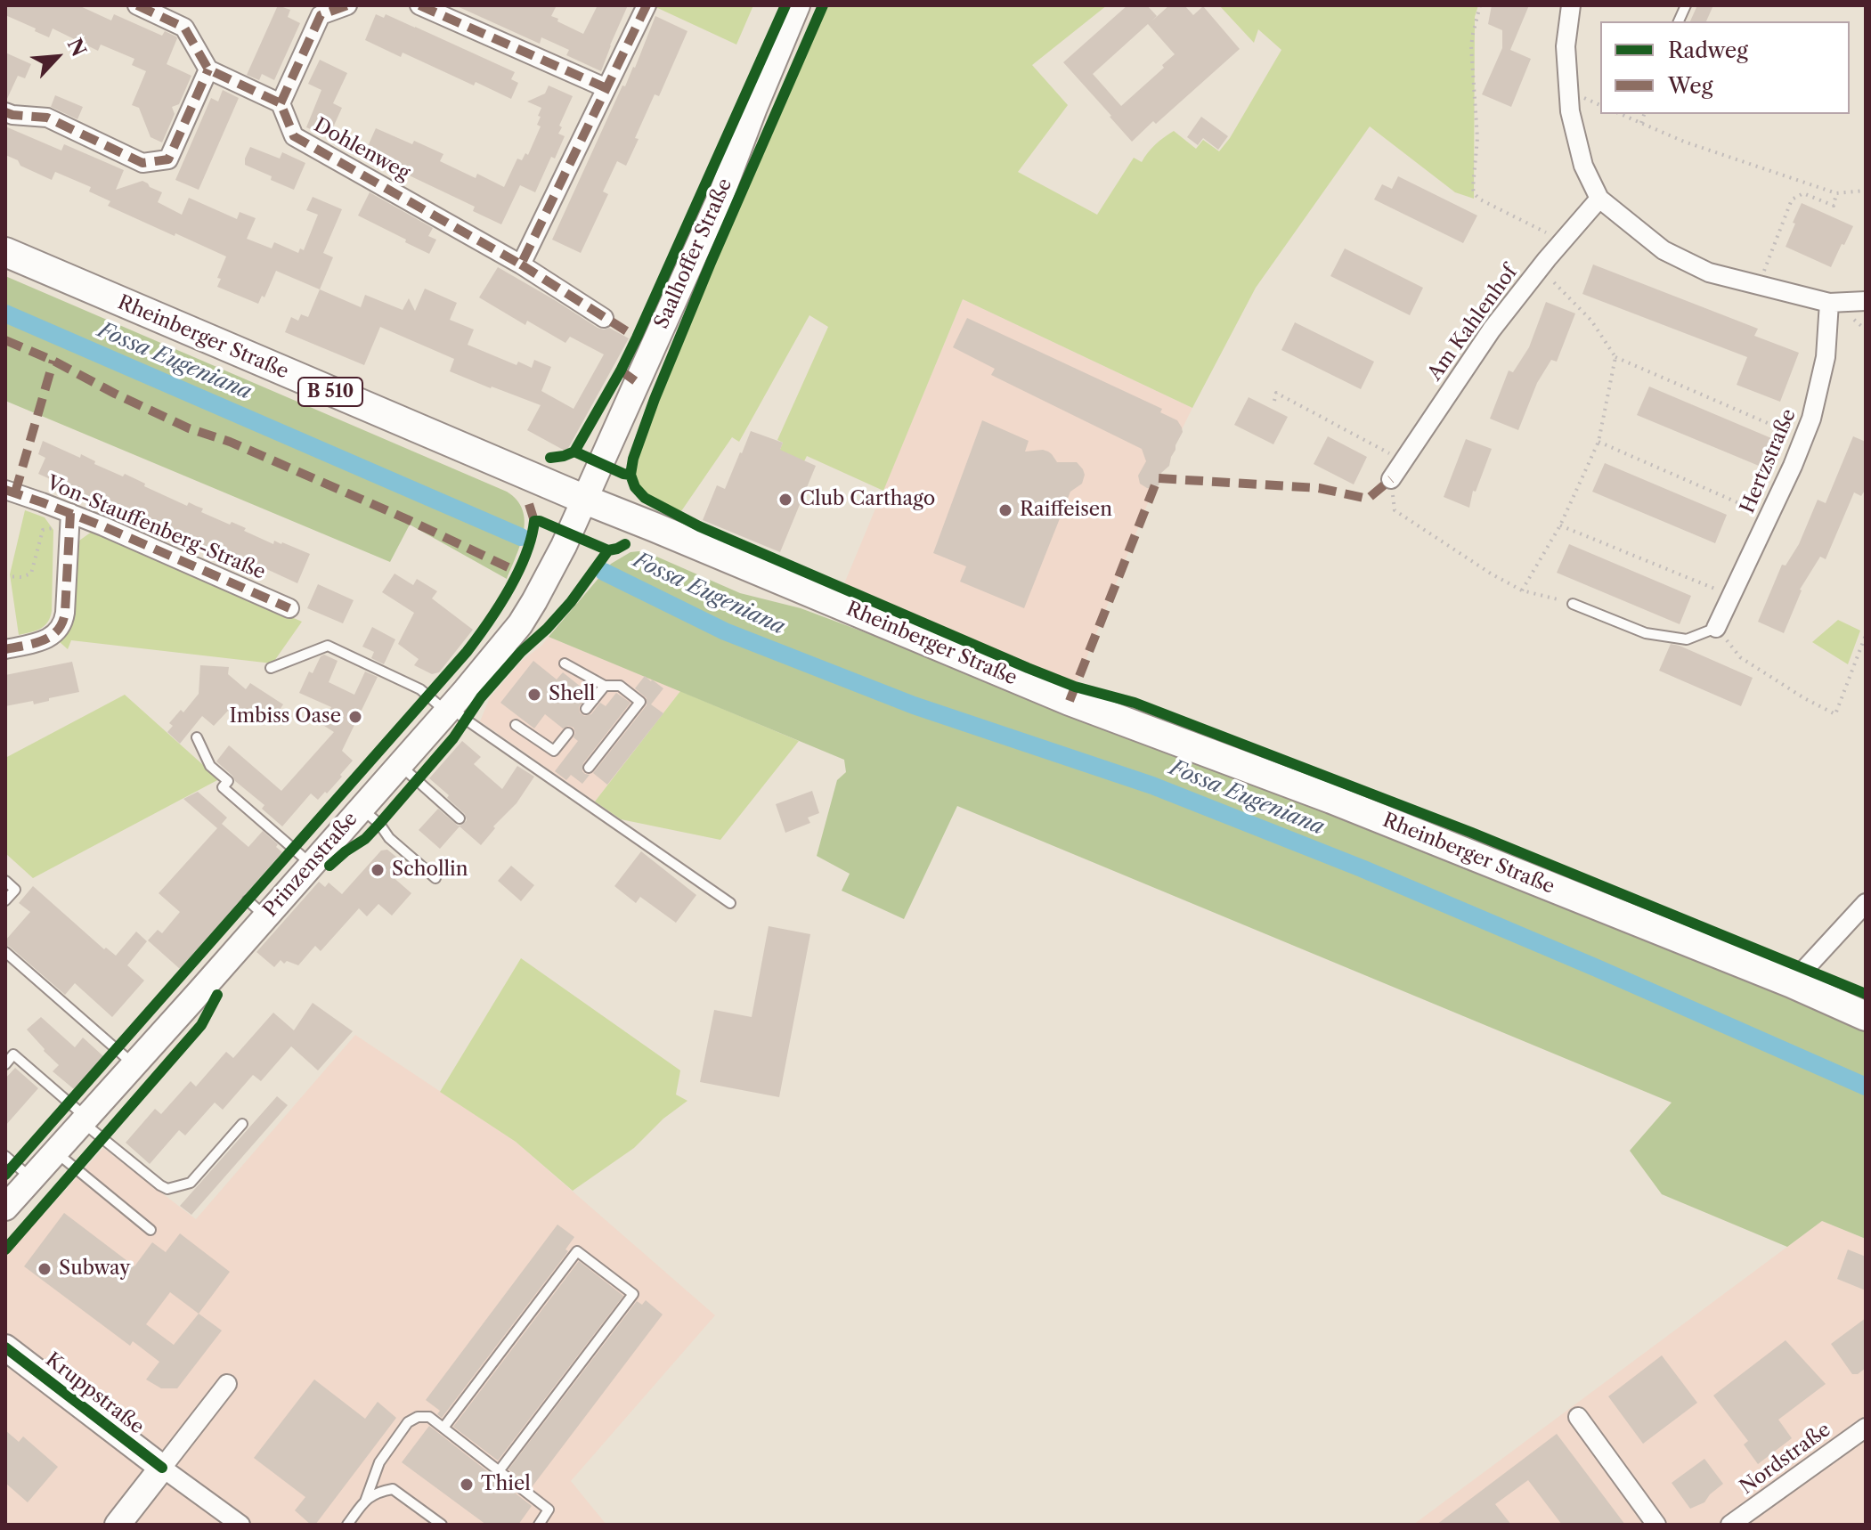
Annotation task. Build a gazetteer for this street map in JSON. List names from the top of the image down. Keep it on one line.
{"streets":{"main road":["Saalhoffer Straße","Rheinberger Straße","B 510","Prinzenstraße","Kruppstraße"],"street":["Dohlenweg","Am Kahlenhof","Hertzstraße","Von-Stauffenberg-Straße","Nordstraße"]},"crossings":[["Saalhoffer Straße","Rheinberger Straße"],["Saalhoffer Straße","Prinzenstraße"],["Rheinberger Straße","Prinzenstraße"]],"water":["Fossa Eugeniana"],"places":["Club Carthago","Raiffeisen","Shell","Imbiss Oase","Schollin","Subway","Thiel"],"legend":["Radweg","Weg"],"north":"top right"}
